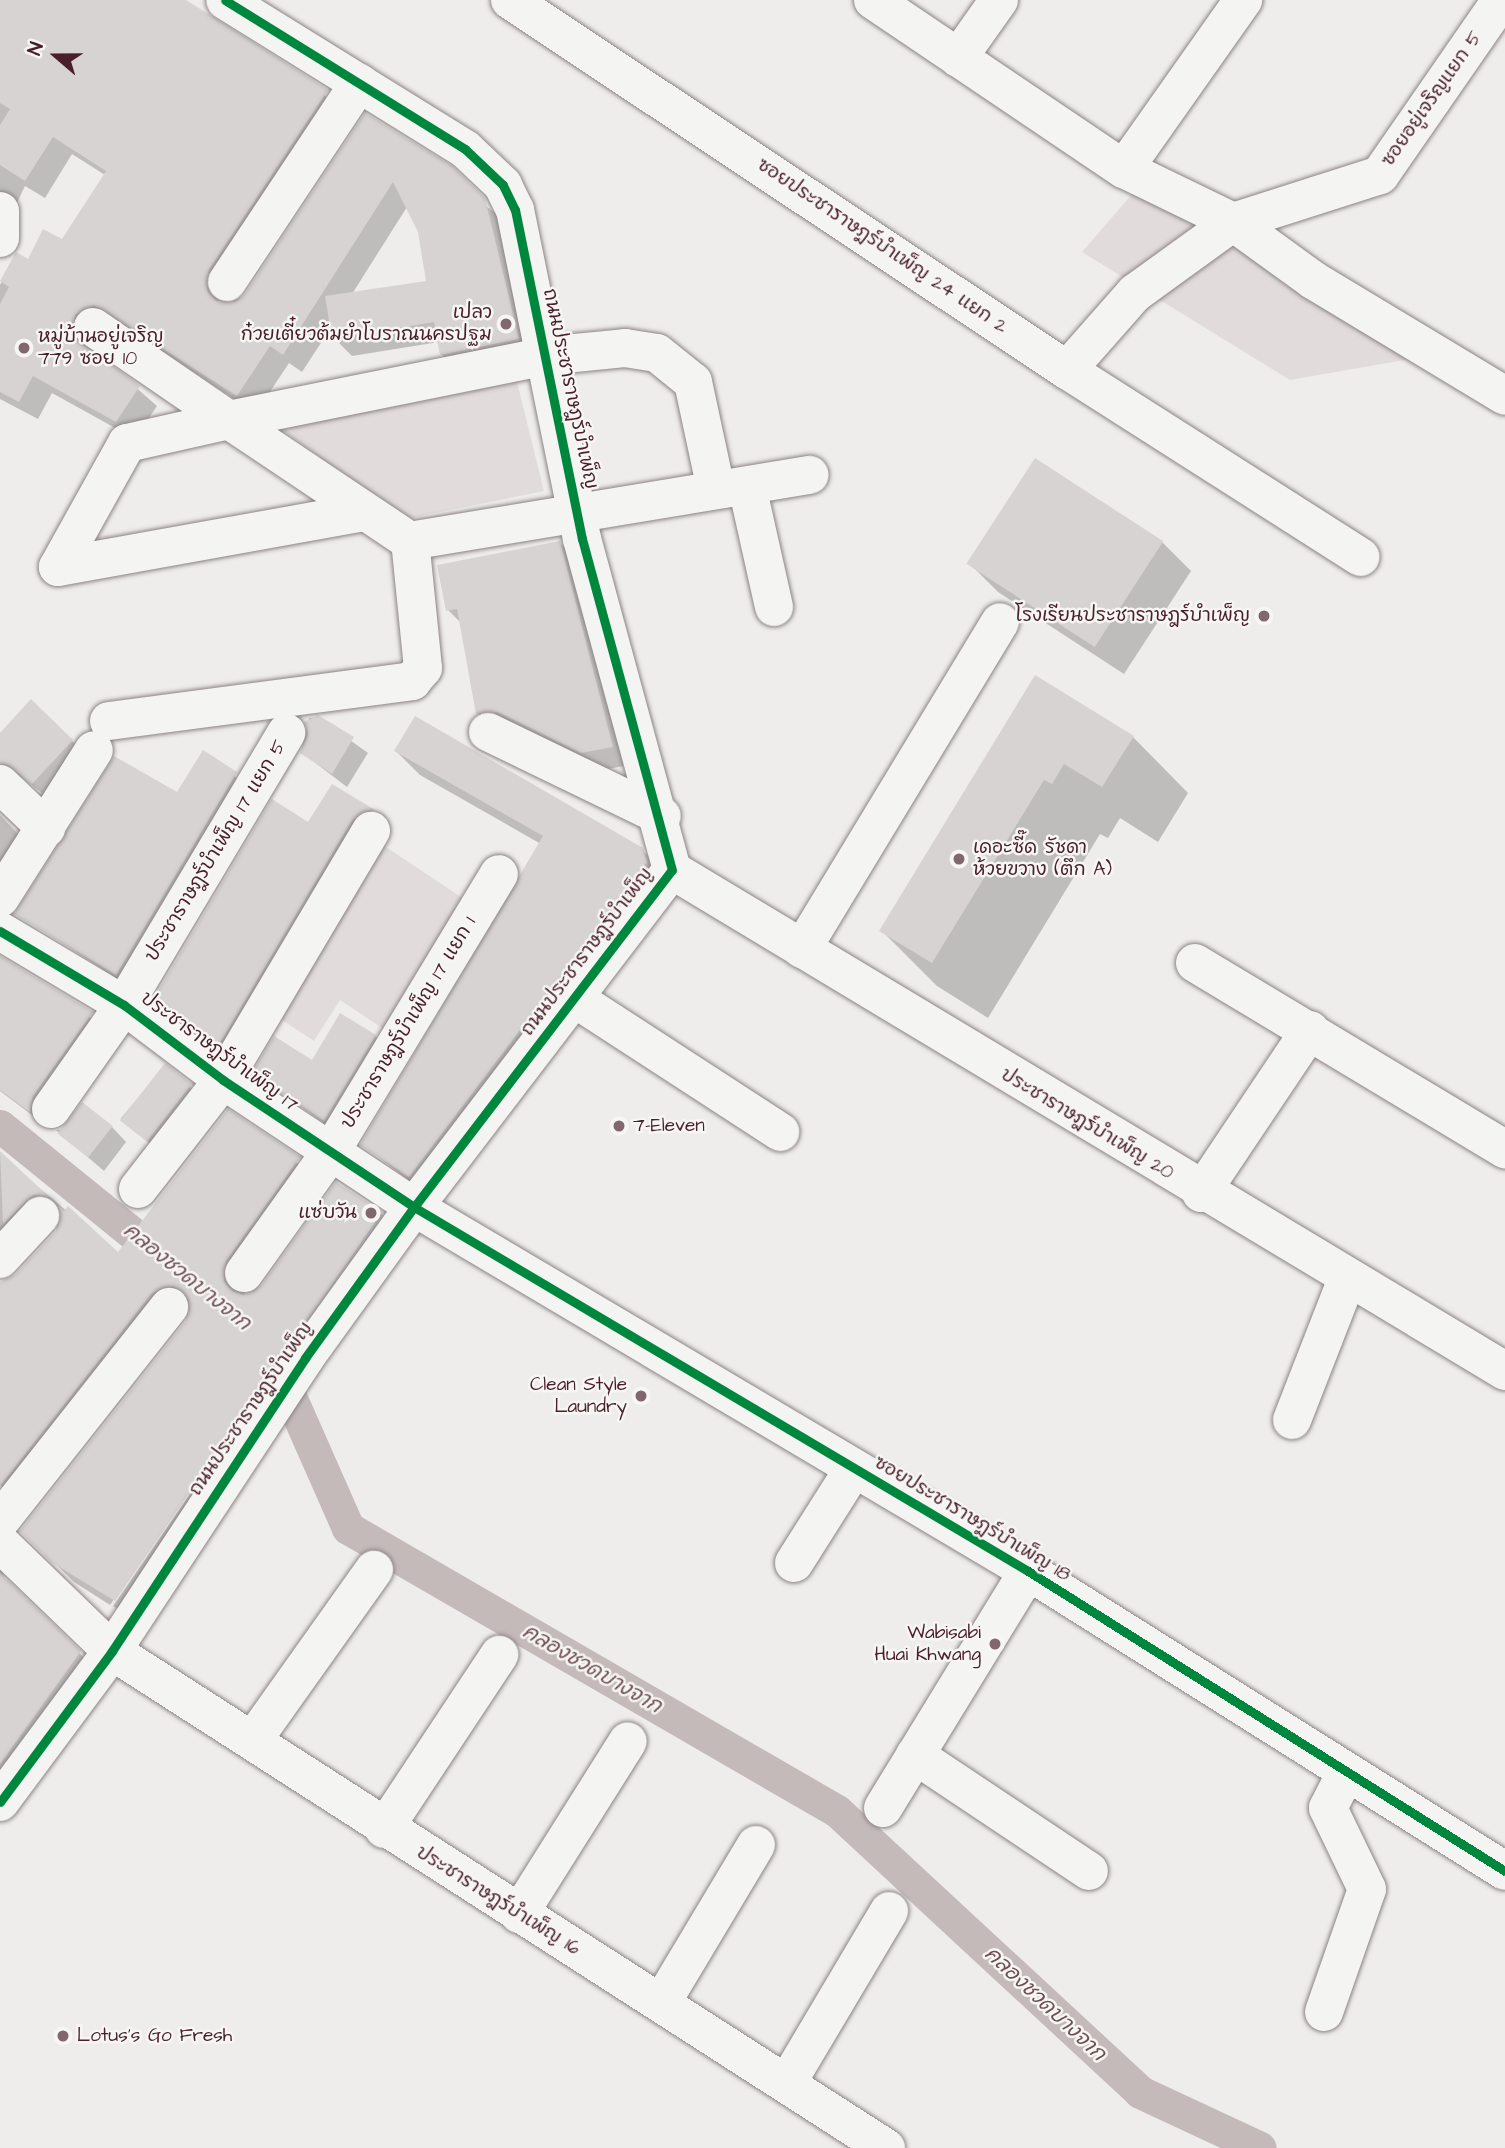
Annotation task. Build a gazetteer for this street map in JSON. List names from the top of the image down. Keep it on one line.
{"streets":{"street":["ซอยอยู่เจริญแยก 5","ซอยประชาราษฎร์บำเพ็ญ 24 แยก 2","ถนนประชาราษฎร์บำเพ็ญ","ประชาราษฎร์บำเพ็ญ 17 แยก 5","ประชาราษฎร์บำเพ็ญ 17 แยก 1","ประชาราษฎร์บำเพ็ญ 17","ประชาราษฎร์บำเพ็ญ 20","ซอยประชาราษฎร์บำเพ็ญ 18","ประชาราษฎร์บำเพ็ญ 16"]},"crossings":[["ถนนประชาราษฎร์บำเพ็ญ","ประชาราษฎร์บำเพ็ญ 17"],["ถนนประชาราษฎร์บำเพ็ญ","ประชาราษฎร์บำเพ็ญ 20"],["ถนนประชาราษฎร์บำเพ็ญ","ซอยประชาราษฎร์บำเพ็ญ 18"],["ถนนประชาราษฎร์บำเพ็ญ","ประชาราษฎร์บำเพ็ญ 16"],["ประชาราษฎร์บำเพ็ญ 17 แยก 5","ประชาราษฎร์บำเพ็ญ 17"],["ประชาราษฎร์บำเพ็ญ 17 แยก 1","ประชาราษฎร์บำเพ็ญ 17"],["ประชาราษฎร์บำเพ็ญ 17","ซอยประชาราษฎร์บำเพ็ญ 18"]],"water":["คลองชวดบางจาก"],"places":["เปลว ก๋วยเตี๋ยวต้มยำโบราณนครปฐม","หมู่บ้านอยู่เจริญ 779 ซอย 10","โรงเรียนประชาราษฎร์บำเพ็ญ","เดอะซี๊ด รัชดา ห้วยขวาง (ตึก A)","7-Eleven","แซ่บวัน","Clean Style Laundry","Wabisabi Huai Khwang","Lotus's Go Fresh"],"north":"left"}
